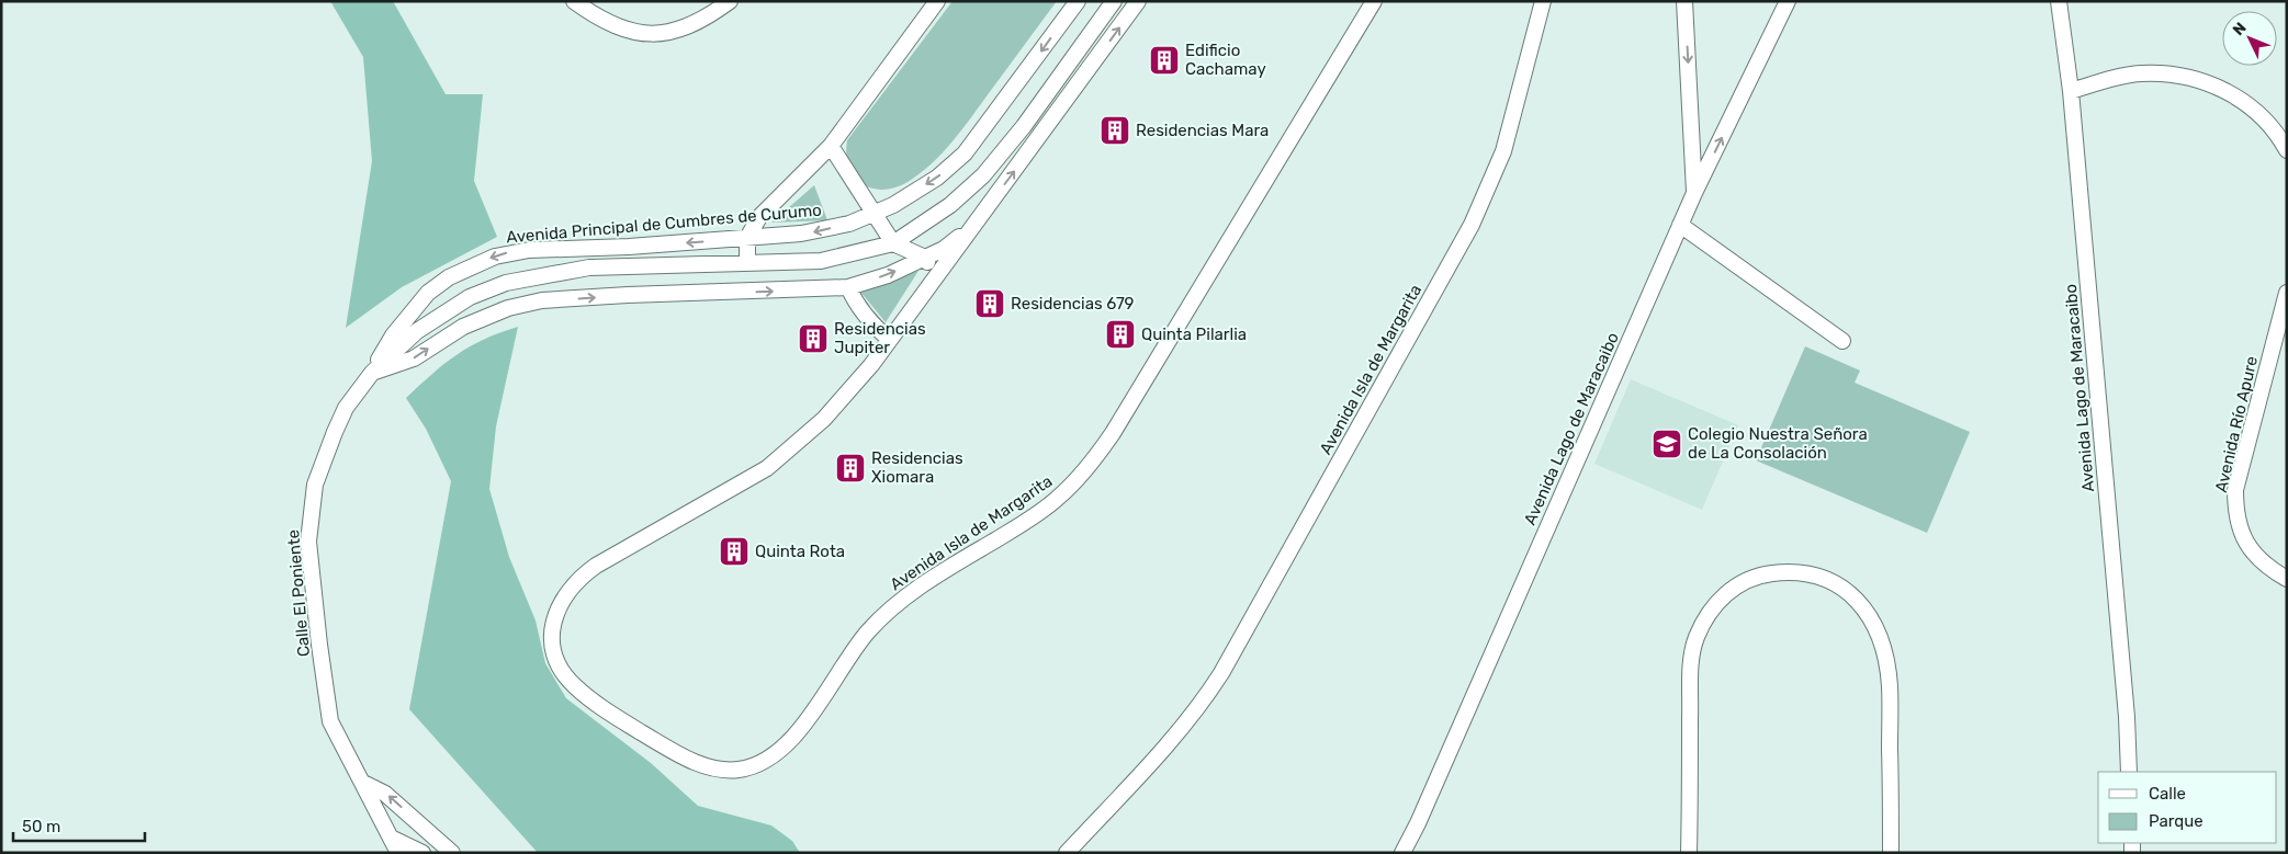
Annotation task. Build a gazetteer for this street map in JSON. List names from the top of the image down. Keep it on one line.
{"streets":{"street":["Avenida Principal de Cumbres de Curumo","Avenida Isla de Margarita","Avenida Lago de Maracaibo","Avenida Río Apure","Calle El Poniente"]},"crossings":[["Avenida Principal de Cumbres de Curumo","Calle El Poniente"]],"places":{"building":["Edificio Cachamay","Residencias Mara","Residencias 679","Quinta Pilarlia","Residencias Jupiter","Residencias Xiomara","Quinta Rota"],"school or university":["Colegio Nuestra Señora de La Consolación"]},"legend":["Calle","Parque"],"scale_bar":"50 m","north":"top left"}
